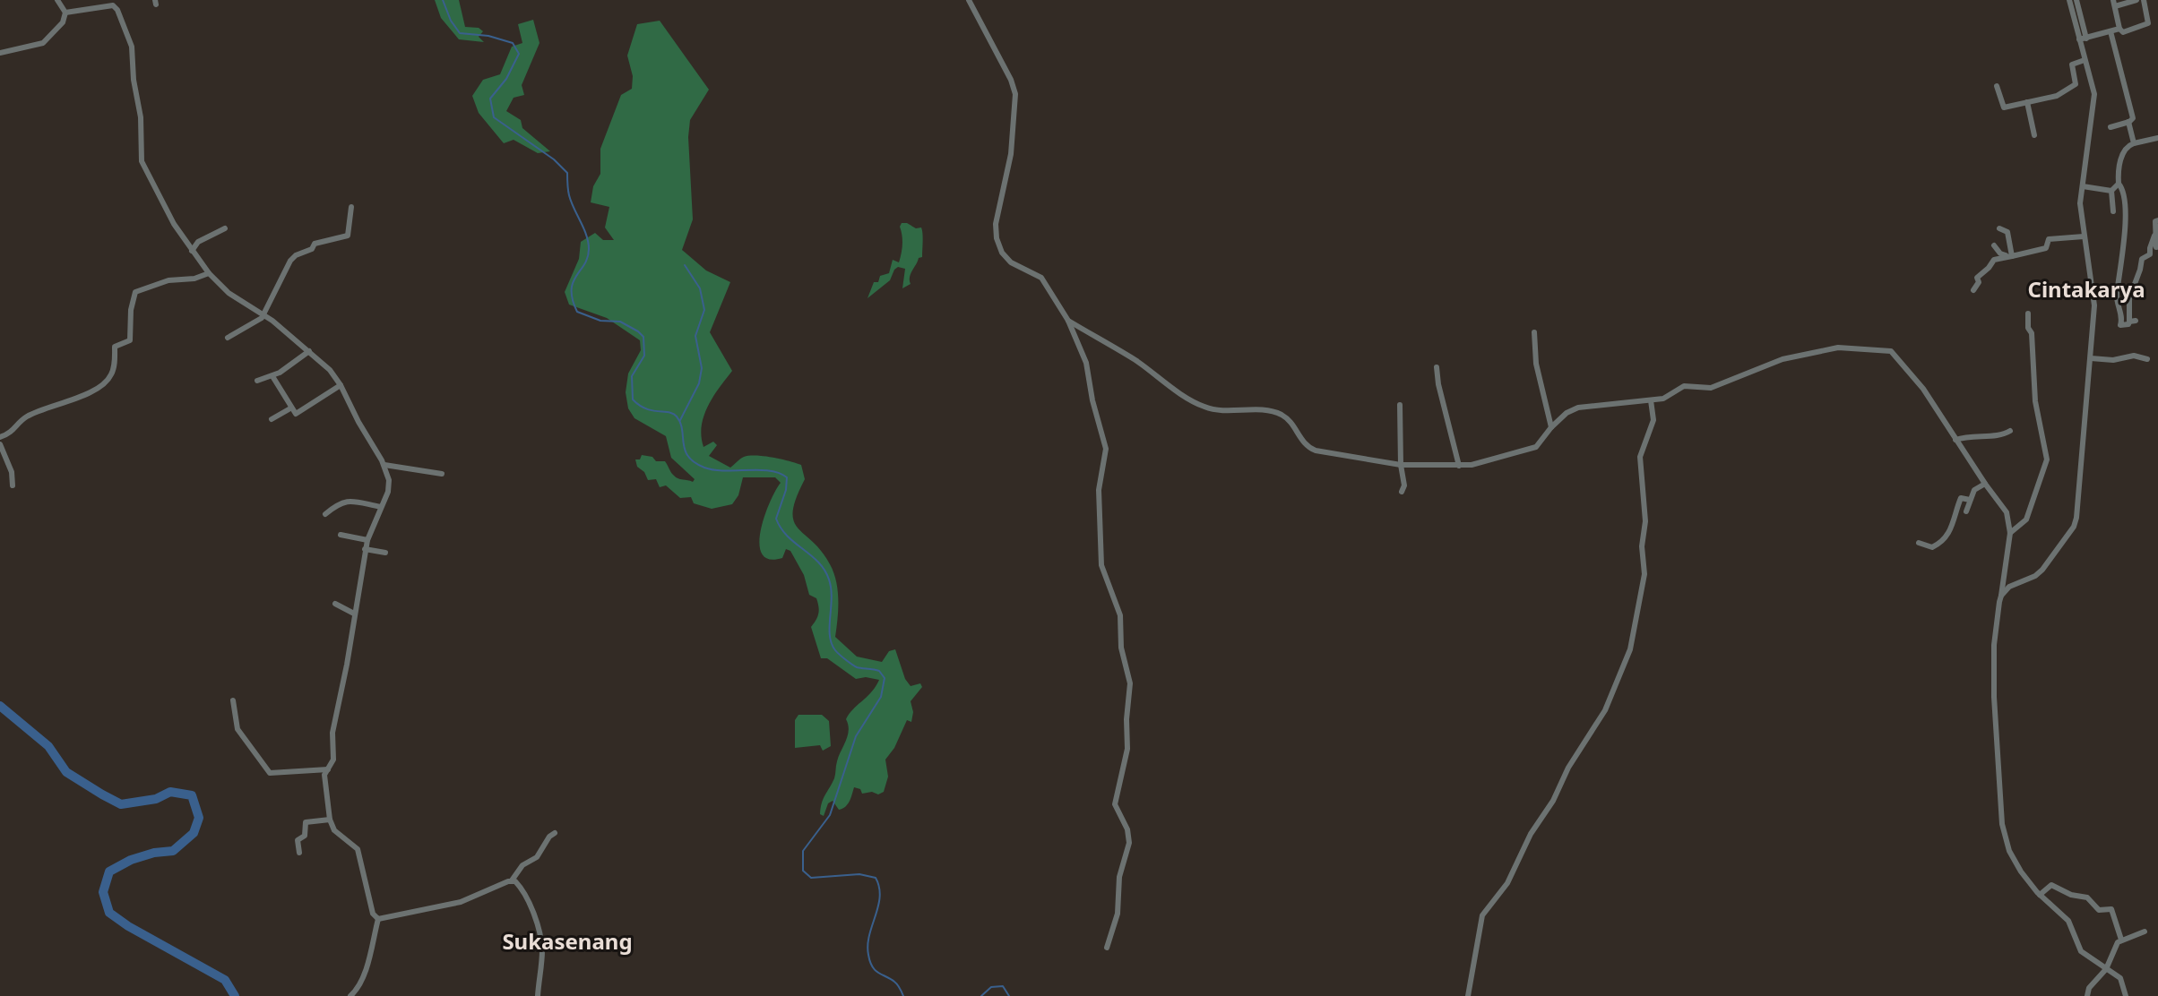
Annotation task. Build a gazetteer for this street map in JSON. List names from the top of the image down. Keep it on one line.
{"districts":["Cintakarya","Sukasenang"]}
